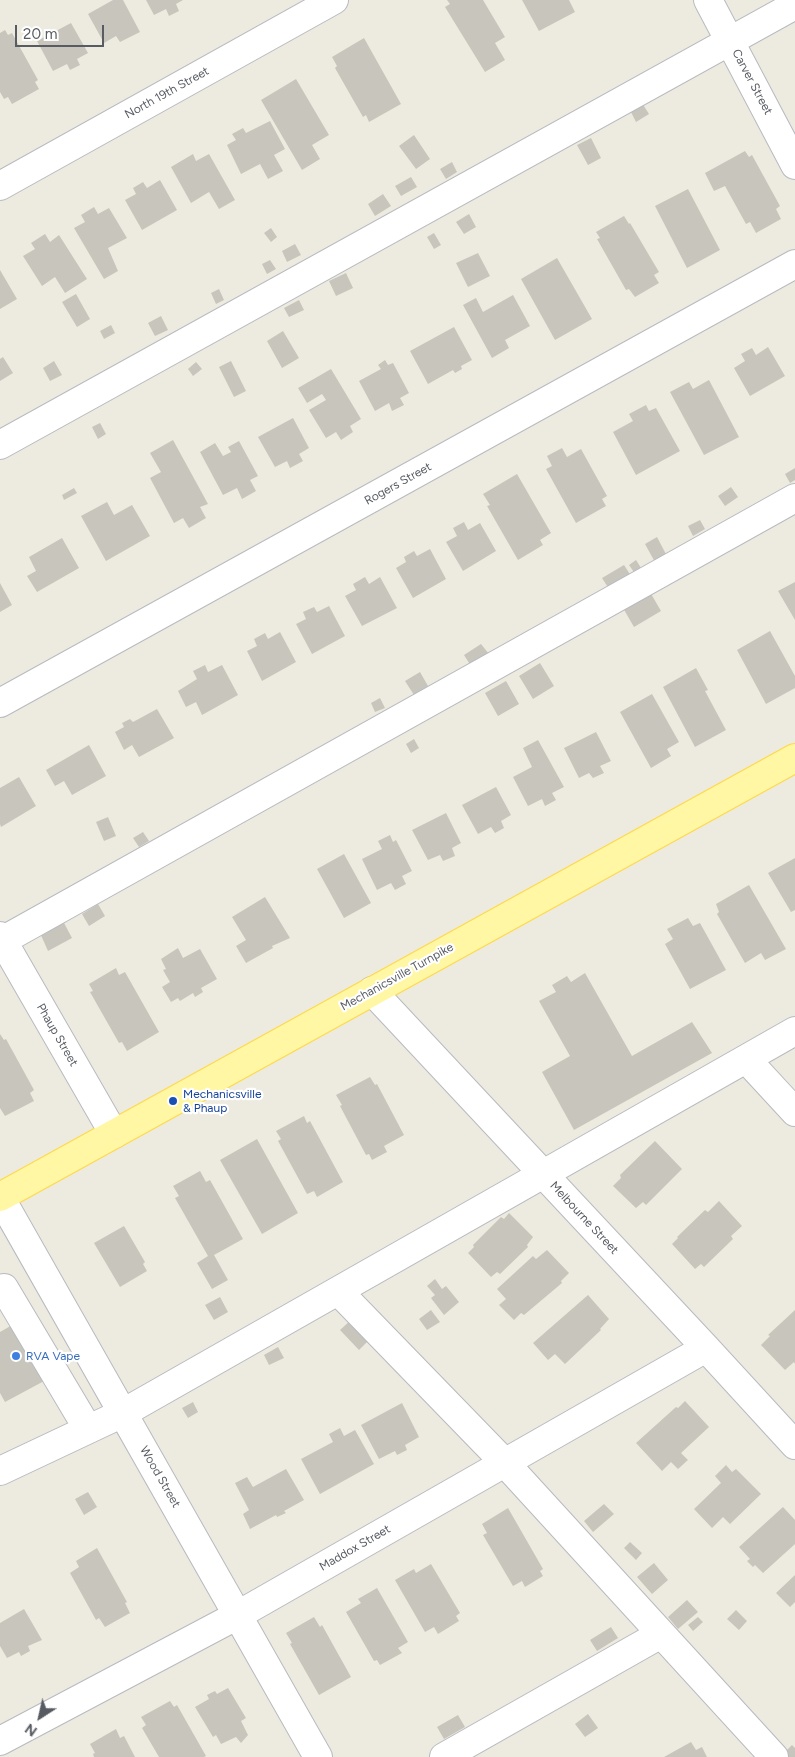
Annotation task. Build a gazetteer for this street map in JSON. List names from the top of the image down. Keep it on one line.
{"streets":{"main road":["Mechanicsville Turnpike"],"street":["Carver Street","North 19th Street","Rogers Street","Phaup Street","Melbourne Street","Wood Street","Maddox Street"]},"crossings":[["Mechanicsville Turnpike","Phaup Street"],["Mechanicsville Turnpike","Melbourne Street"],["Mechanicsville Turnpike","Wood Street"],["Melbourne Street","Maddox Street"],["Wood Street","Maddox Street"]],"places":["Mechanicsville & Phaup","RVA Vape"],"scale_bar":"20 m","north":"bottom left"}
